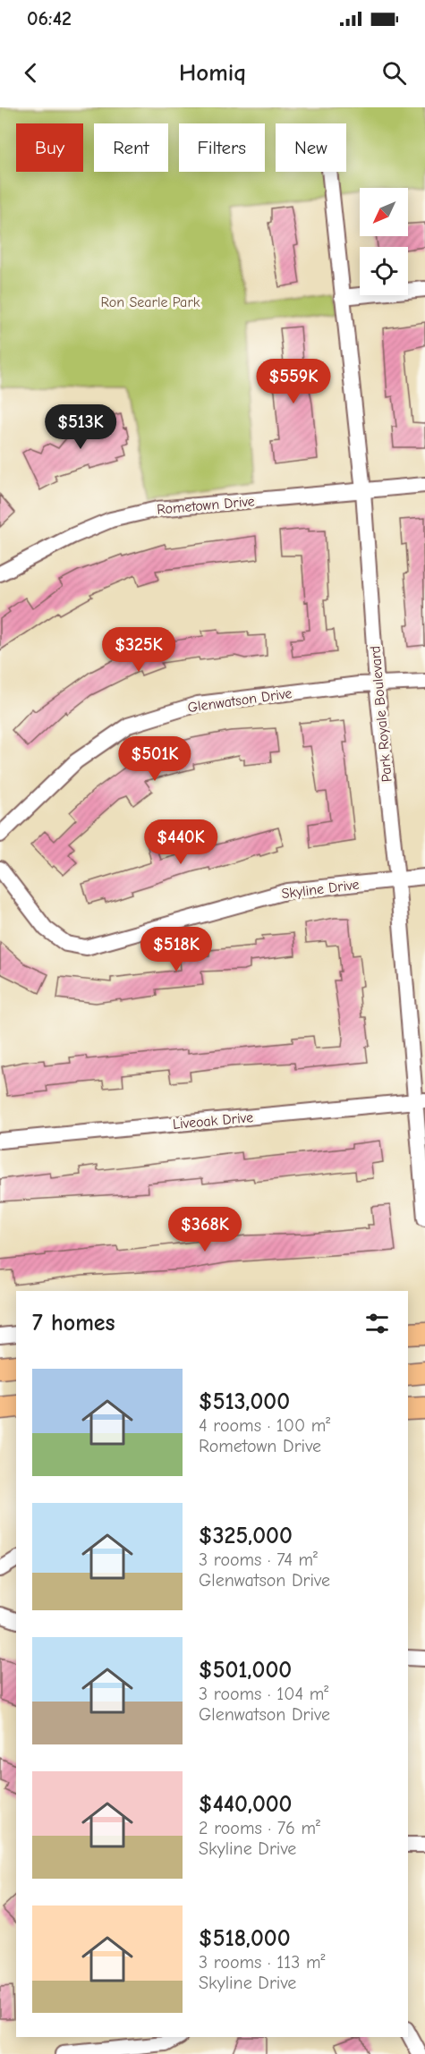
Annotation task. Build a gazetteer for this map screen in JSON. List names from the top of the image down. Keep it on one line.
{"streets":{"street":["Rometown Drive","Glenwatson Drive","Park Royale Boulevard","Skyline Drive","Liveoak Drive"]},"crossings":[["Rometown Drive","Park Royale Boulevard"],["Glenwatson Drive","Park Royale Boulevard"],["Park Royale Boulevard","Skyline Drive"],["Park Royale Boulevard","Liveoak Drive"]],"parks":["Ron Searle Park"],"north":"bottom left","page":{"status":"06:42","header":"Homiq","chip":["Buy","Rent","Filters","New"],"price":["$559K","$513K","$325K","$501K","$440K","$518K","$368K"],"heading":"7 homes","list":[{"name":"$513,000","note":"4 rooms · 100 m² · Rometown Drive"},{"name":"$325,000","note":"3 rooms · 74 m² · Glenwatson Drive"},{"name":"$501,000","note":"3 rooms · 104 m² · Glenwatson Drive"},{"name":"$440,000","note":"2 rooms · 76 m² · Skyline Drive"},{"name":"$518,000","note":"3 rooms · 113 m² · Skyline Drive"}]}}
